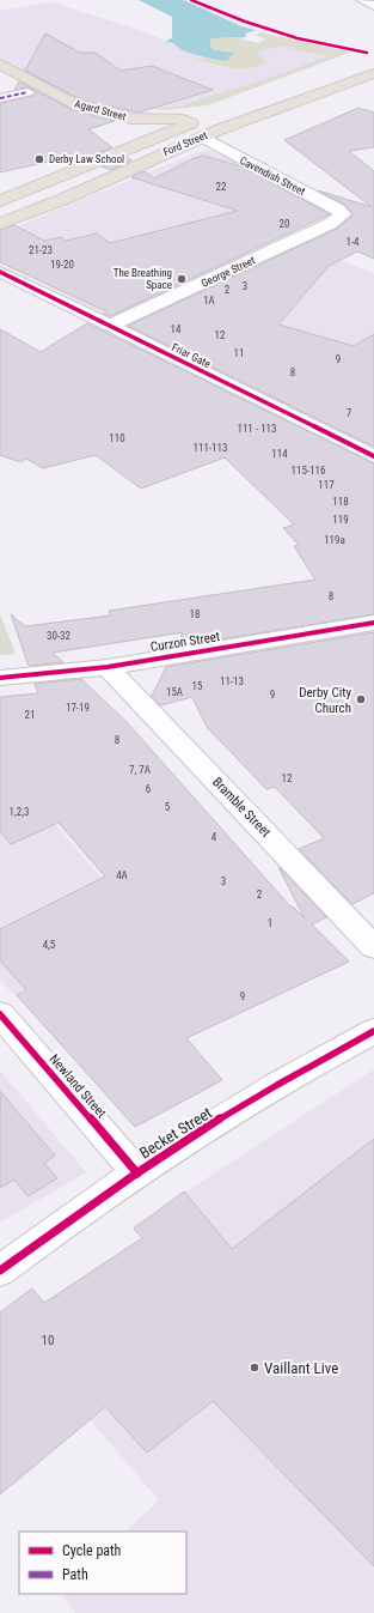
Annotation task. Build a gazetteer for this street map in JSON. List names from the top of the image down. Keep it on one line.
{"streets":{"main road":["Agard Street","Ford Street"],"street":["Cavendish Street","George Street","Friar Gate","Curzon Street","Bramble Street","Newland Street","Becket Street"]},"crossings":[["Agard Street","Ford Street"],["Ford Street","Cavendish Street"],["Cavendish Street","George Street"],["George Street","Friar Gate"],["Curzon Street","Bramble Street"],["Newland Street","Becket Street"]],"places":["Derby Law School","The Breathing Space","Derby City Church","Vaillant Live"],"house_numbers":["22","20","1-4","21-23","19-20","3","2","1A","14","12","11","9","8","7","111 - 113","110","111-113","114","115-116","117","118","119","119a","8","18","30-32","11-13","15","15A","9","17-19","21","8","7, 7A","12","6","5","1,2,3","4","4A","3","2","1","4,5","9","10"],"legend":["Cycle path","Path"]}
